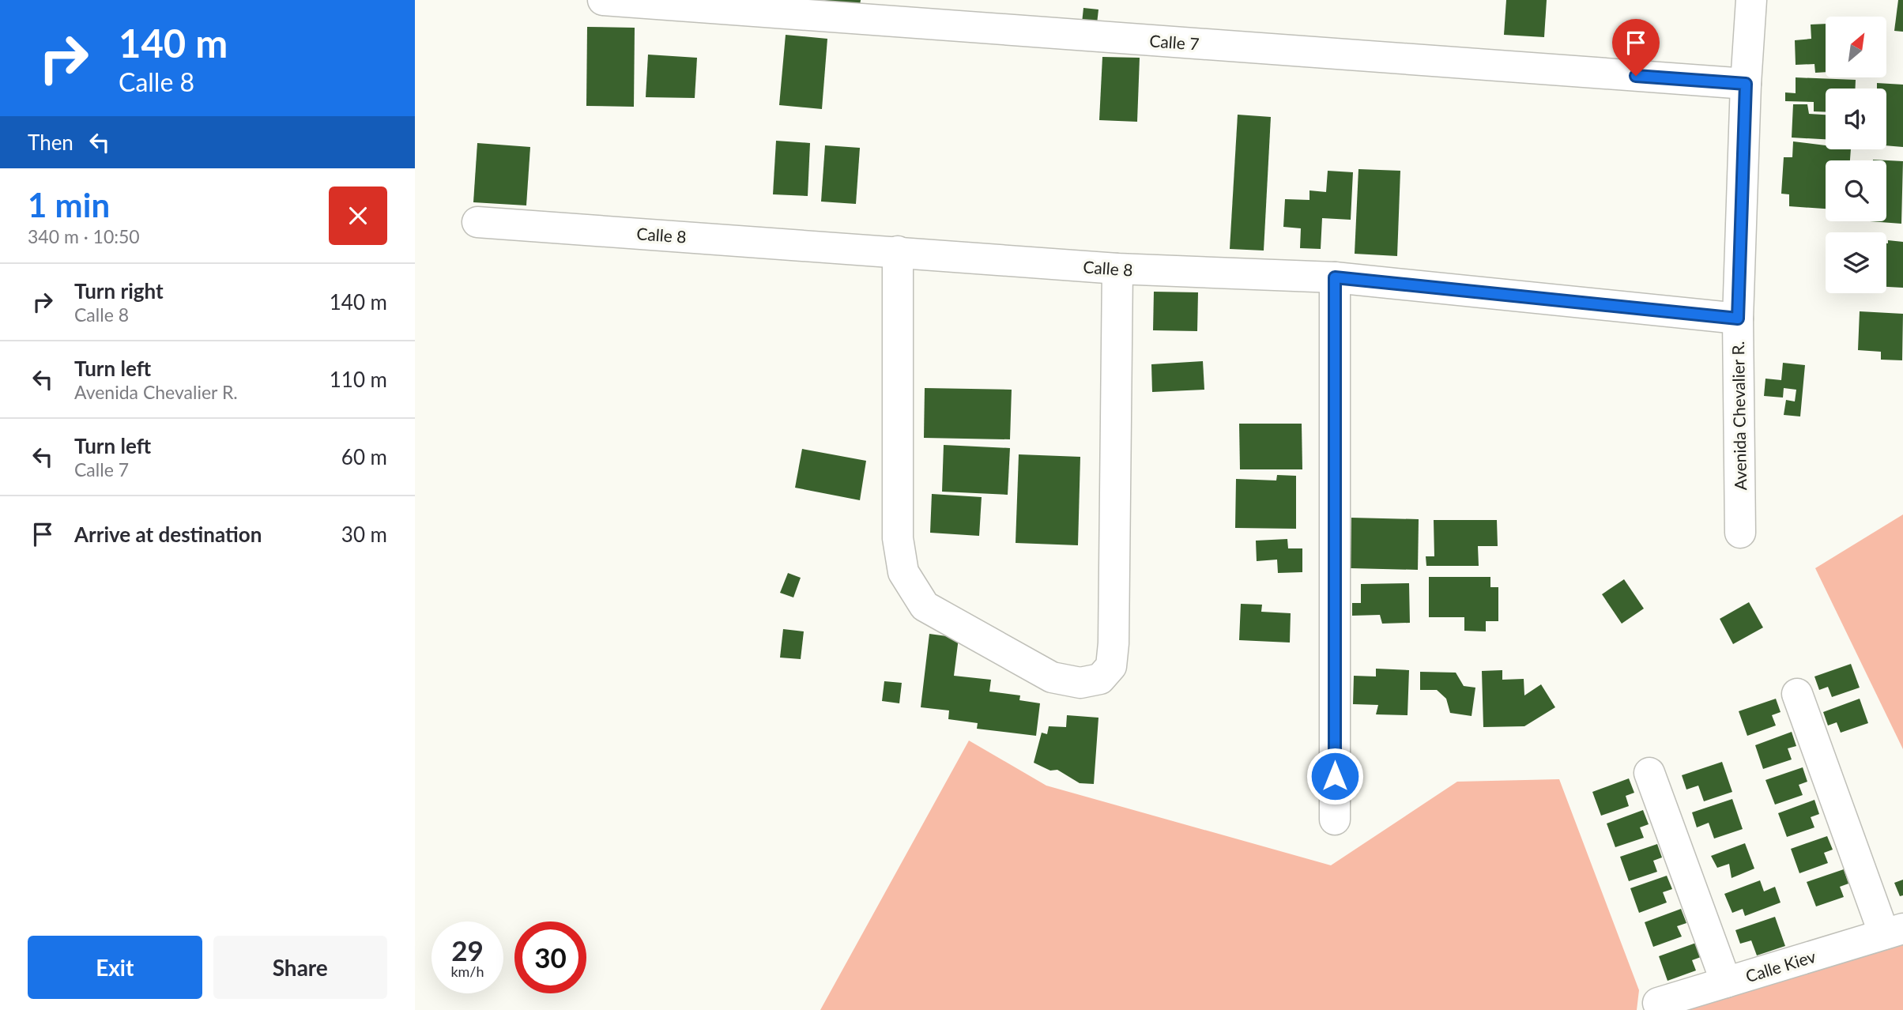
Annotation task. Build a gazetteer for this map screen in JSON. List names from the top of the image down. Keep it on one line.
{"streets":{"street":["Calle 7","Calle 8","Avenida Chevalier R.","Calle Kiev"]},"crossings":[["Calle 7","Avenida Chevalier R."],["Calle 8","Avenida Chevalier R."]],"north":"top right","page":{"turn":["140 m","Calle 8"],"then":"Then","heading":["1 min","340 m · 10:50"],"list":[{"name":"Turn right","note":"Calle 8","value":"140 m"},{"name":"Turn left","note":"Avenida Chevalier R.","value":"110 m"},{"name":"Turn left","note":"Calle 7","value":"60 m"},{"name":"Arrive at destination","value":"30 m"}],"speed":"29 km/h","limit":"30","buttons":["Exit","Share"]}}
